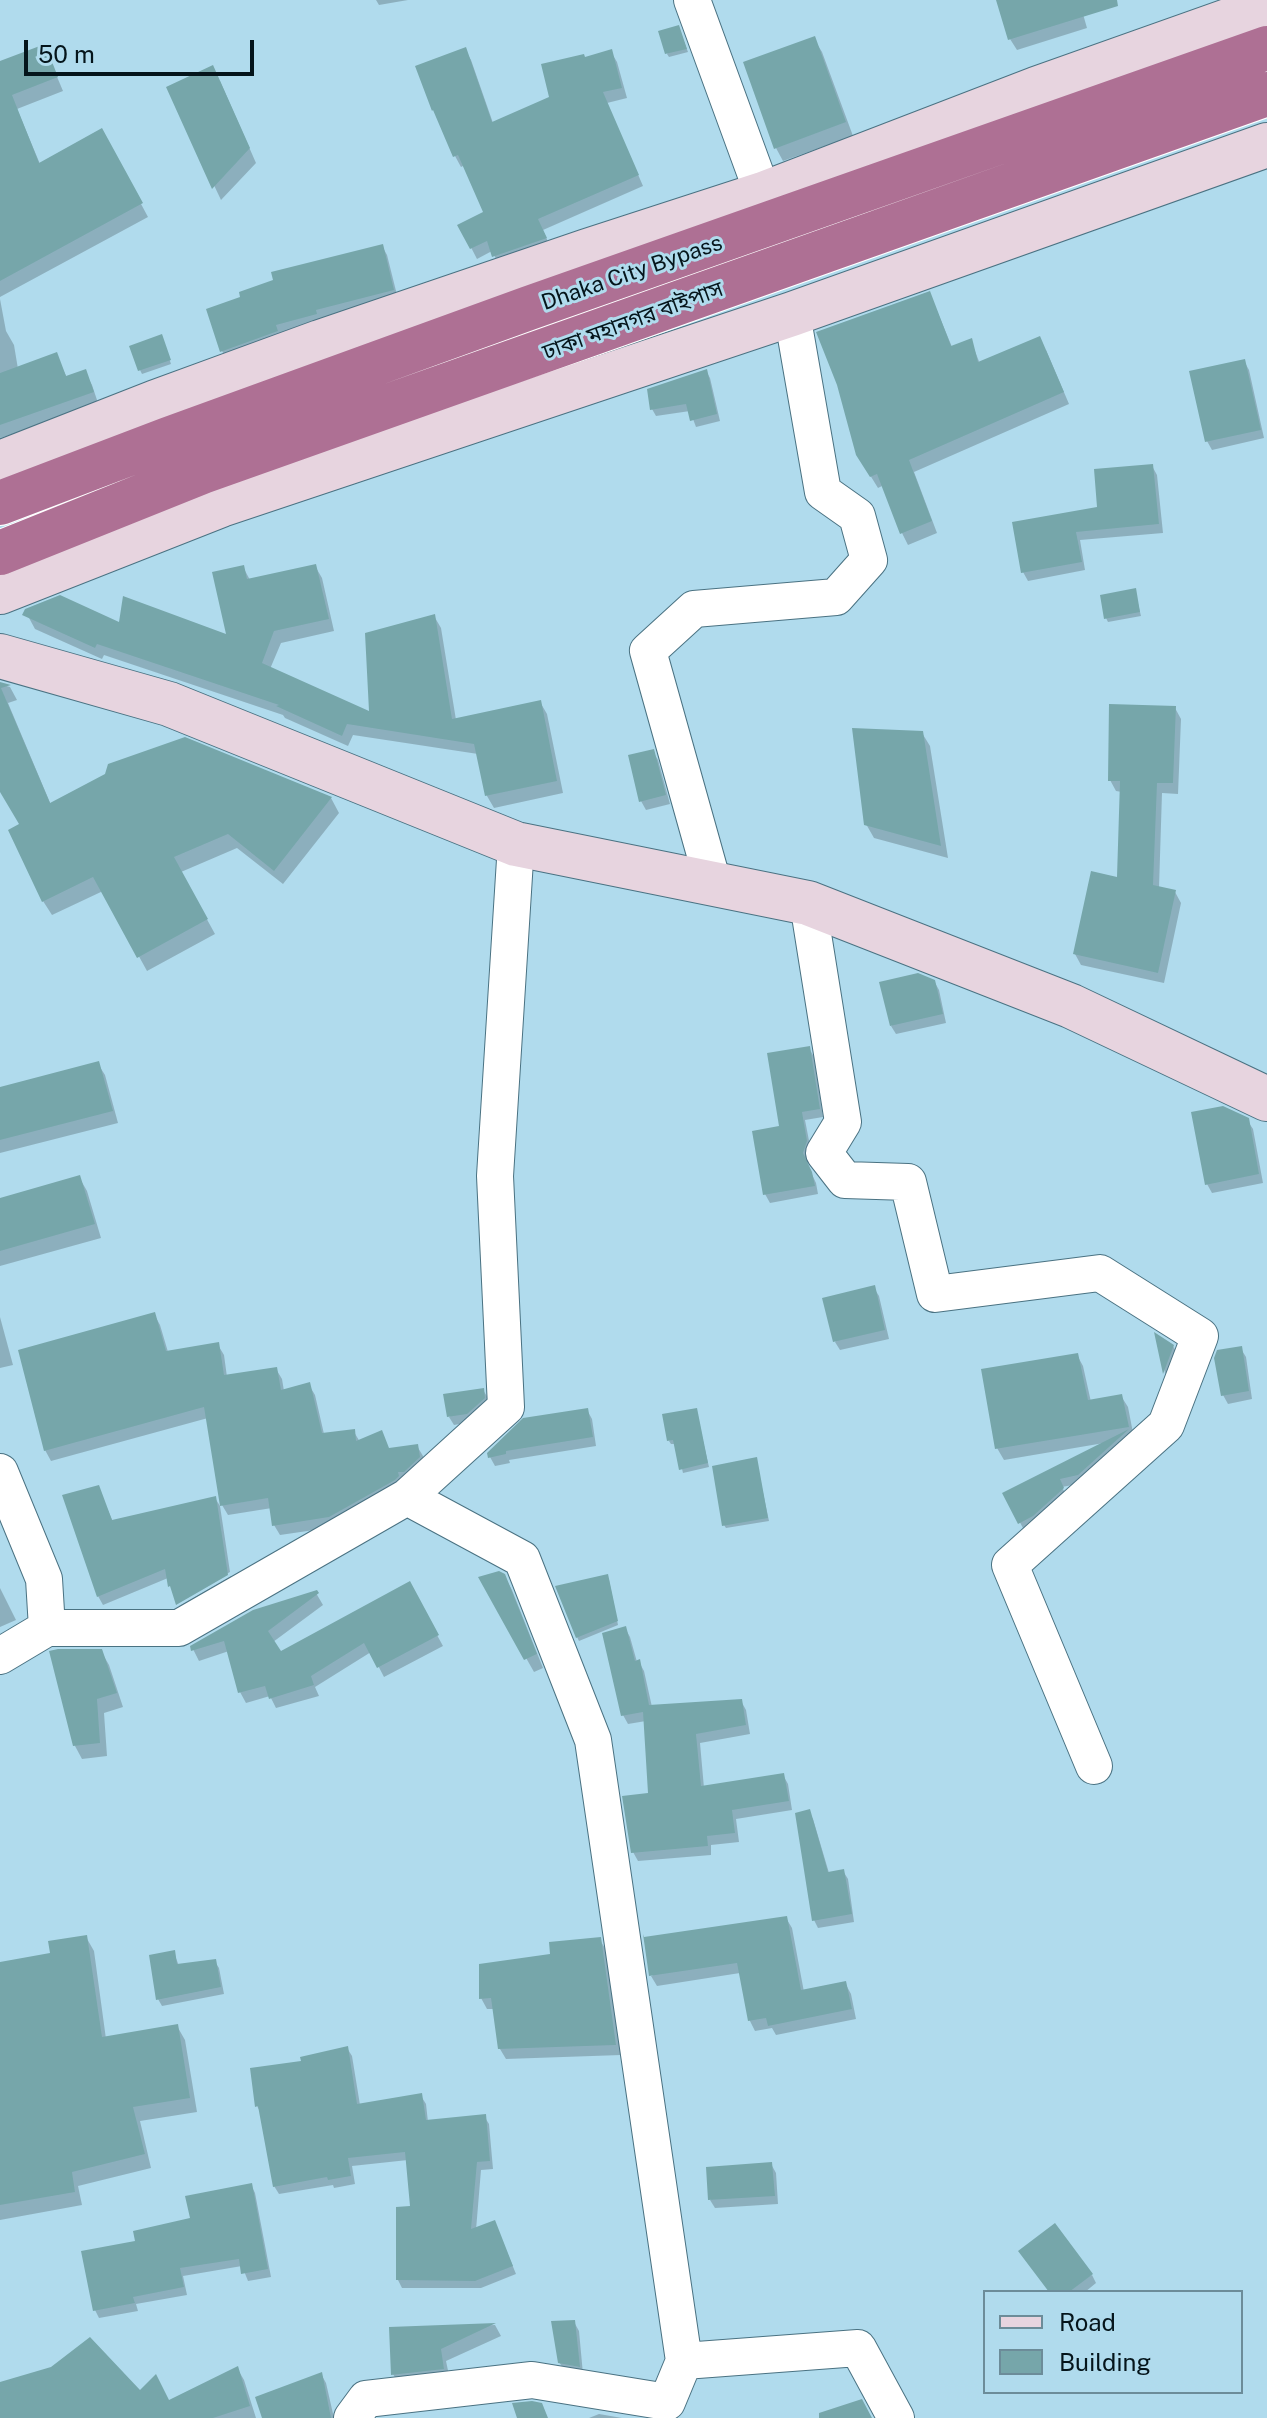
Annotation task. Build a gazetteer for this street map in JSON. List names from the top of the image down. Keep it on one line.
{"streets":{"highway":["Dhaka City Bypass","ঢাকা মহানগর বাইপাস"]},"legend":["Road","Building"],"scale_bar":"50 m"}
